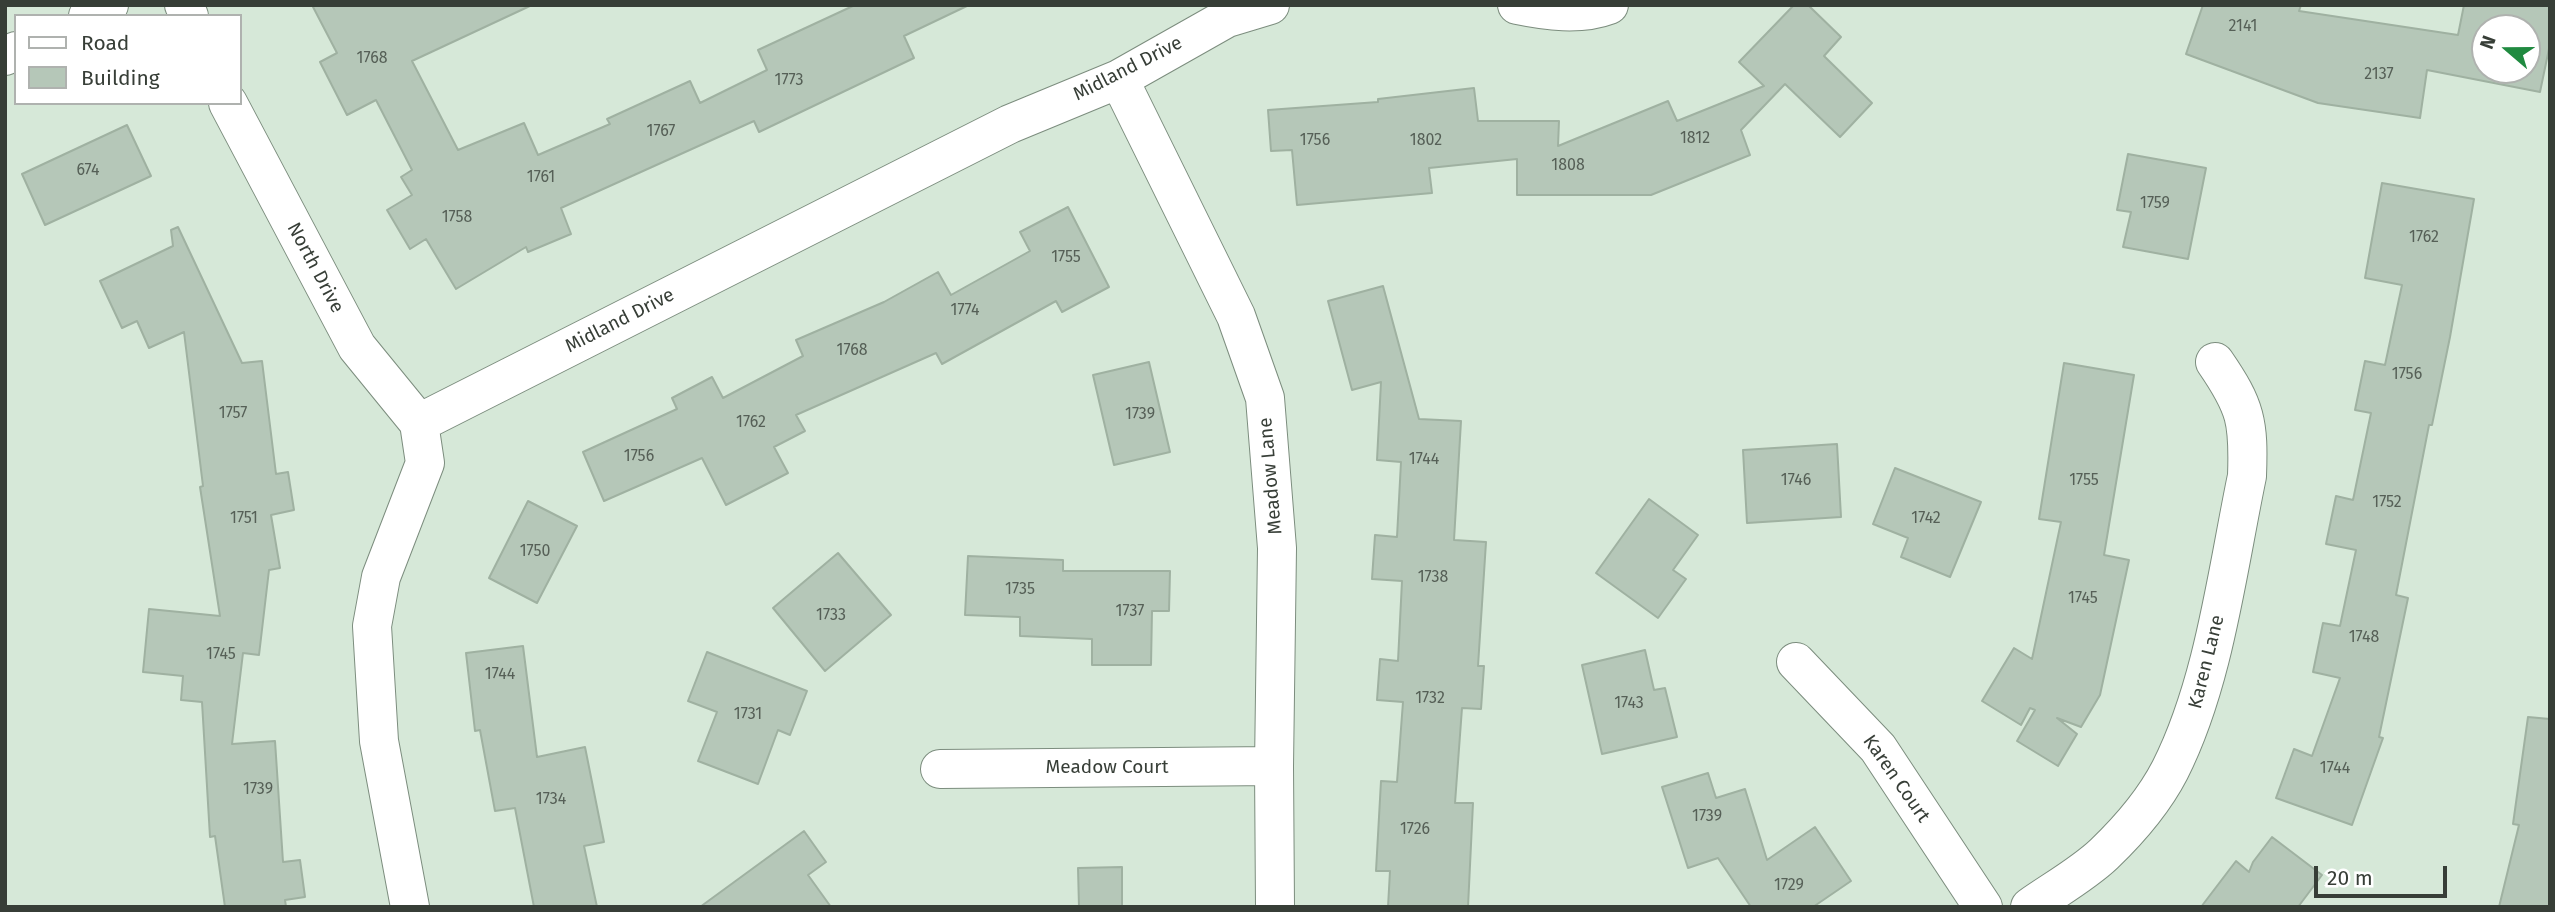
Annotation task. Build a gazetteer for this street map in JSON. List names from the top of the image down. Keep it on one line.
{"streets":{"street":["Midland Drive","North Drive","Meadow Lane","Karen Lane","Meadow Court","Karen Court"]},"crossings":[["Midland Drive","North Drive"],["Midland Drive","Meadow Lane"],["Meadow Lane","Meadow Court"]],"house_numbers":["2141","1768","2137","1773","1767","1812","1756","1802","1808","674","1761","1759","1758","1762","1755","1774","1768","1756","1757","1739","1762","1756","1744","1746","1755","1752","1751","1742","1750","1738","1735","1745","1737","1733","1748","1745","1744","1732","1743","1731","1744","1739","1734","1739","1726","1729"],"legend":["Road","Building"],"scale_bar":"20 m","north":"left"}
